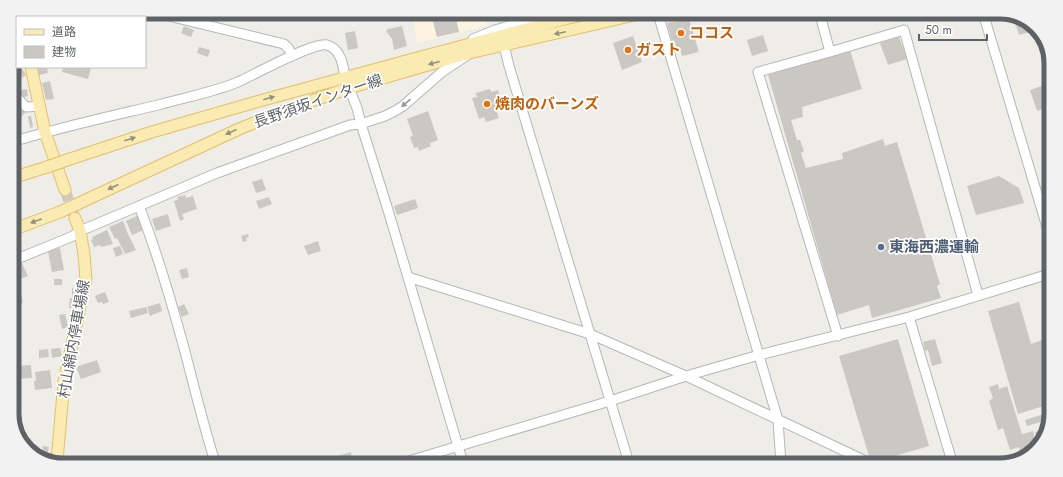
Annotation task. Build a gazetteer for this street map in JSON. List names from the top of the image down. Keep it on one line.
{"streets":{"main road":["長野須坂インター線","村山綿内停車場線"]},"places":["ココス","ガスト","焼肉のバーンズ","東海西濃運輸"],"legend":["道路","建物"],"scale_bar":"50 m"}
